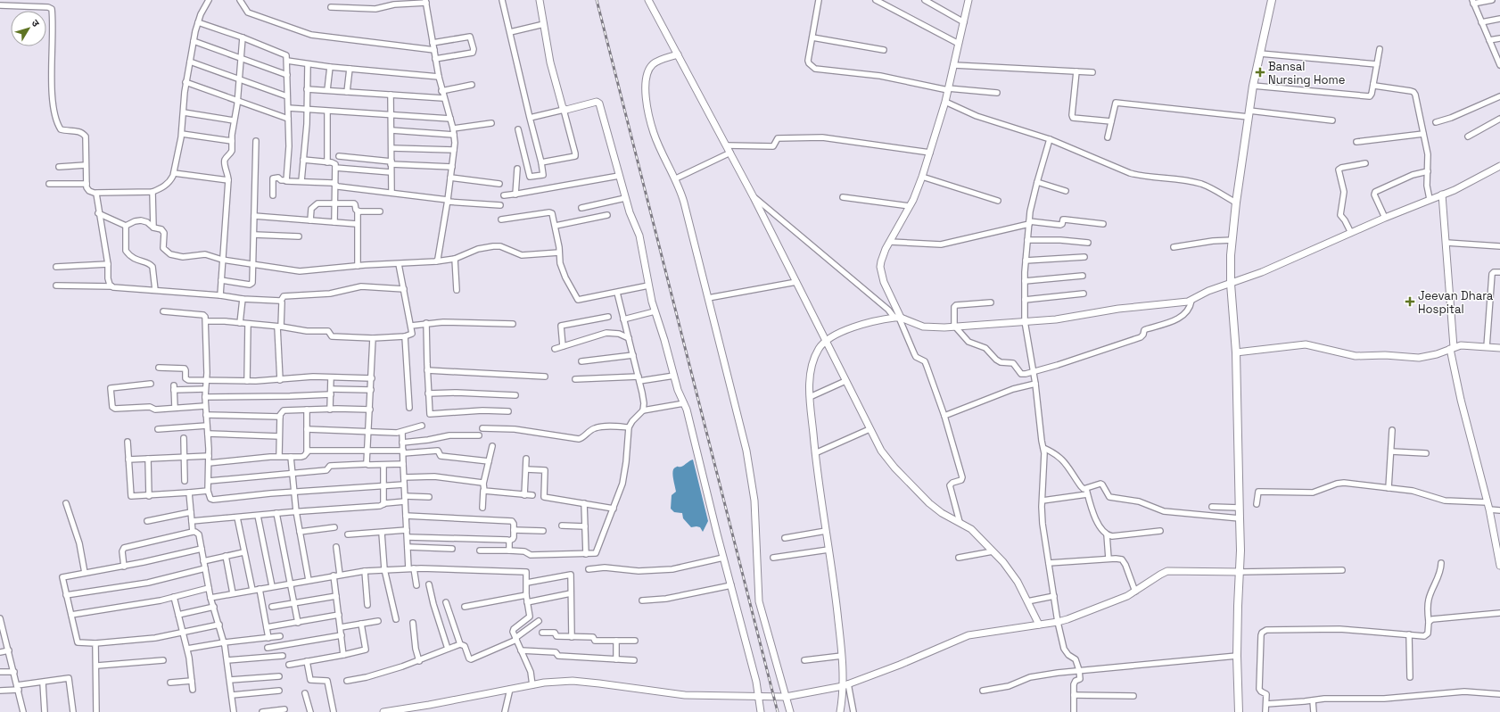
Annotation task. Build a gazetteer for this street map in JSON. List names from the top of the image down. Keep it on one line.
{"places":{"health":["Bansal Nursing Home","Jeevan Dhara Hospital"]},"north":"top right"}
